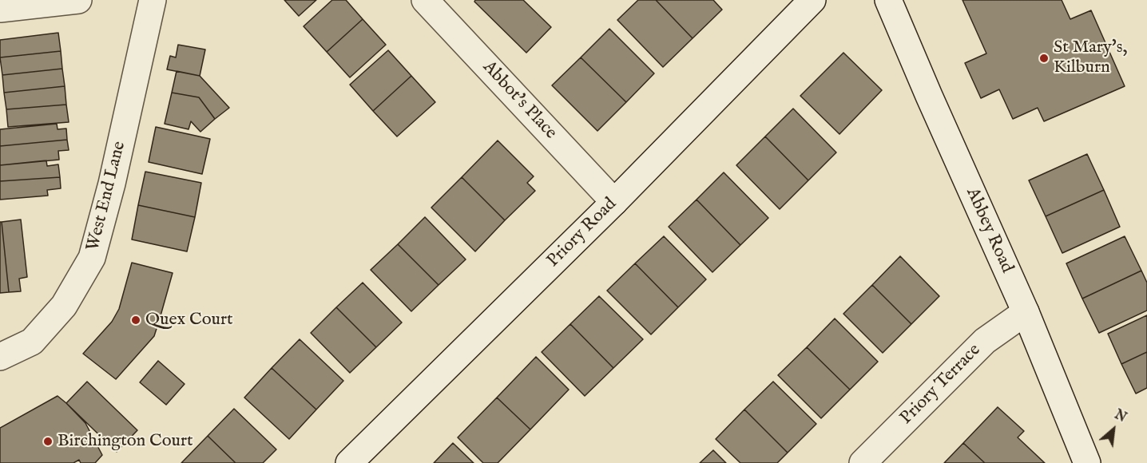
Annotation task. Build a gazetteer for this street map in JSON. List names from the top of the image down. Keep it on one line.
{"streets":{"street":["Abbot's Place","West End Lane","Abbey Road","Priory Road","Priory Terrace"]},"crossings":[["Abbot's Place","Priory Road"],["Abbey Road","Priory Terrace"]],"places":["St Mary's, Kilburn","Quex Court","Birchington Court"],"north":"top right"}
